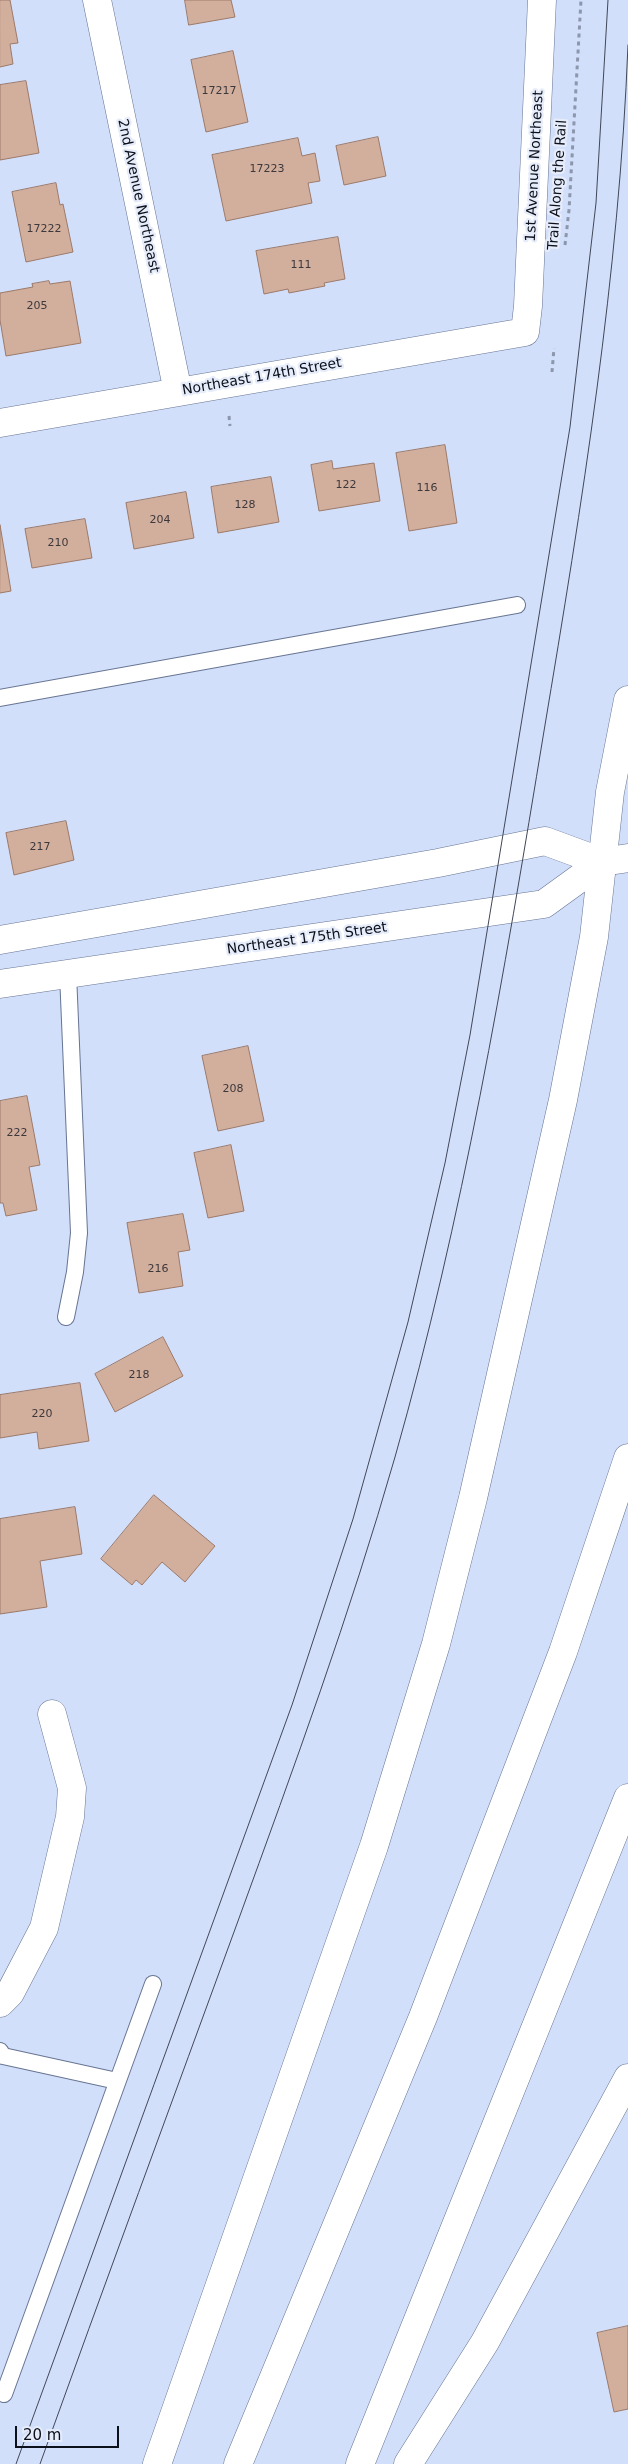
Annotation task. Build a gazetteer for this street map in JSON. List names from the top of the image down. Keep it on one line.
{"streets":{"main road":["1st Avenue Northeast","2nd Avenue Northeast","Northeast 174th Street","Northeast 175th Street"],"path":["Trail Along the Rail"]},"crossings":[["1st Avenue Northeast","Northeast 174th Street"],["2nd Avenue Northeast","Northeast 174th Street"]],"house_numbers":["17217","17223","17222","111","205","122","116","128","204","210","217","208","222","216","218","220"],"scale_bar":"20 m"}
